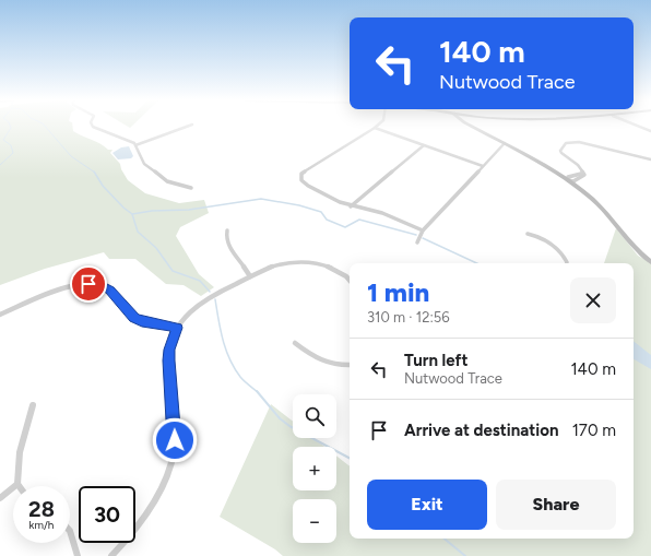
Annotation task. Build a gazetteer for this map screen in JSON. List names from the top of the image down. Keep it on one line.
{"page":{"turn":["140 m","Nutwood Trace"],"heading":["1 min","310 m · 12:56"],"list":[{"name":"Turn left","note":"Nutwood Trace","value":"140 m"},{"name":"Arrive at destination","value":"170 m"}],"map_buttons":["+","−"],"buttons":["Exit","Share"],"speed":"28 km/h","limit":"30"}}
